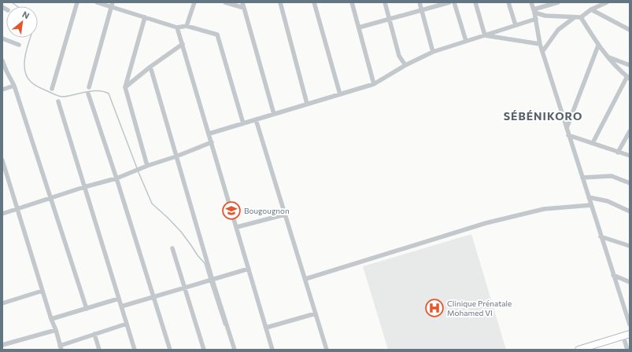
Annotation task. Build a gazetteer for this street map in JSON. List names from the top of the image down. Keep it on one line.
{"districts":["SÉBÉNIKORO"],"places":{"school or university":["Bougougnon"],"hospital":["Clinique Prénatale Mohamed VI"]},"north":"top right"}
